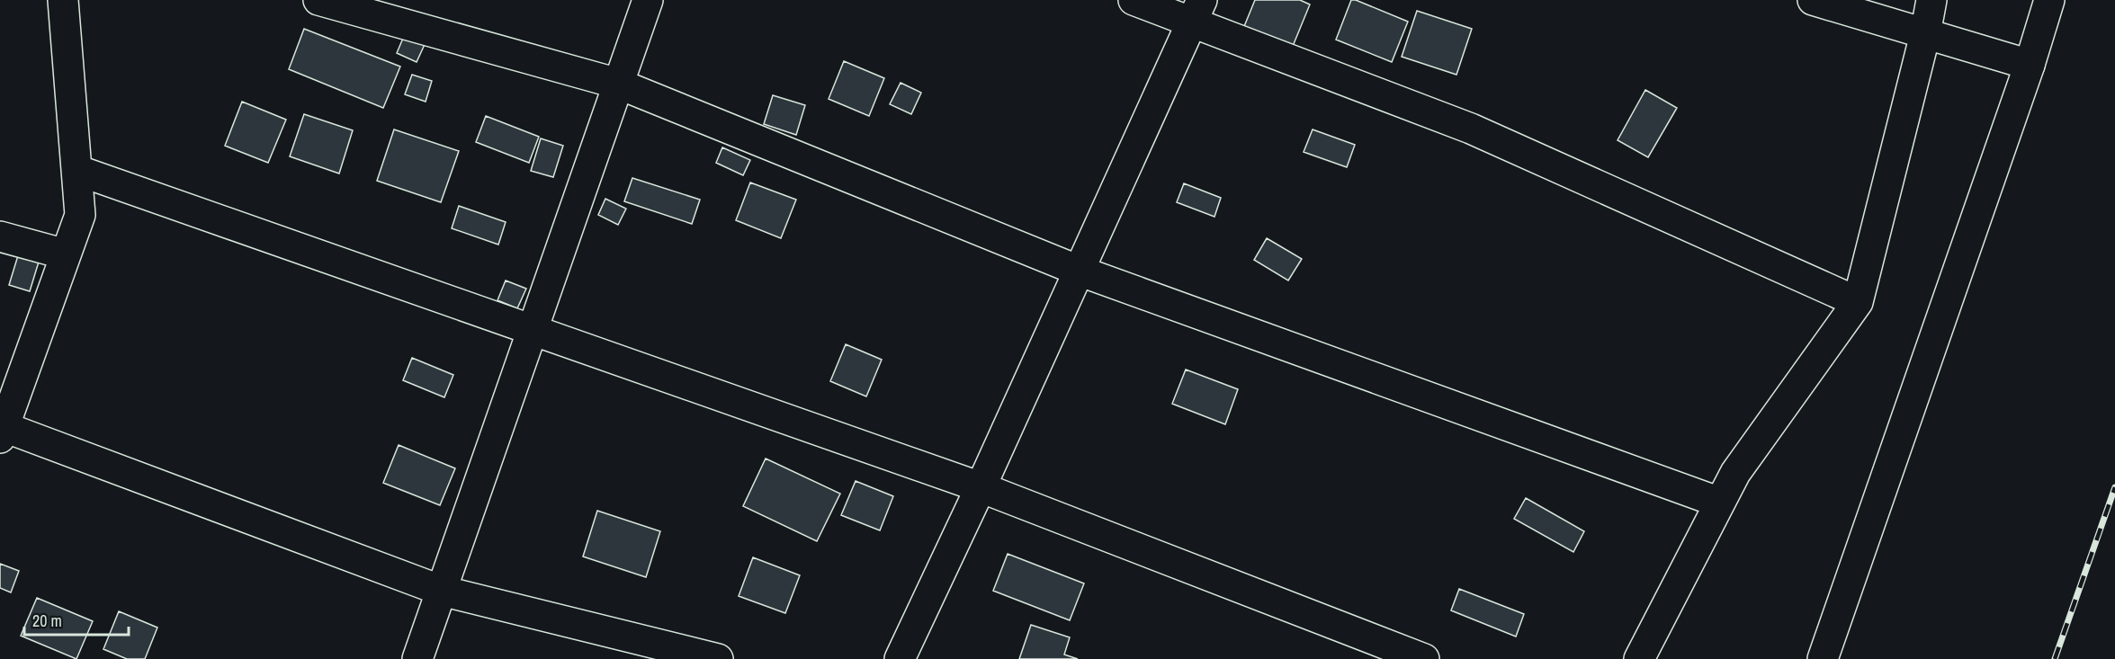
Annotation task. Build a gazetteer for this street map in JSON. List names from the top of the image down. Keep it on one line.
{"scale_bar":"20 m"}
